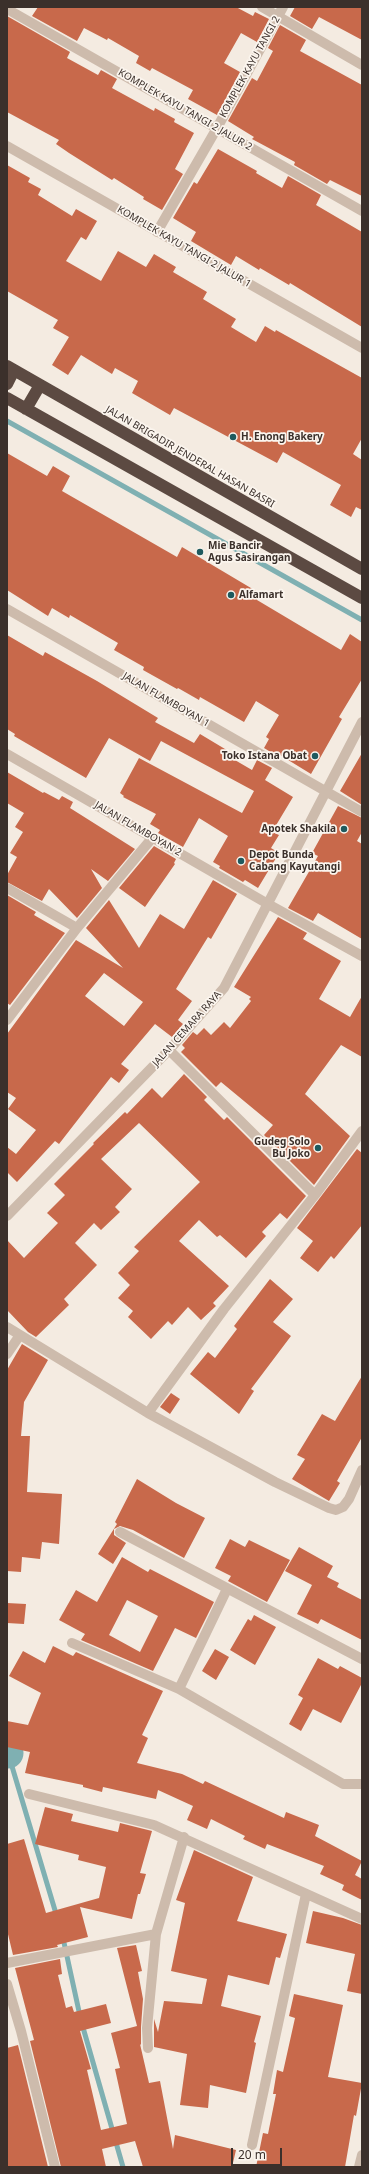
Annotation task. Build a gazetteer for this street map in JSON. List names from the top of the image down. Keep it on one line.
{"streets":{"highway":["JALAN BRIGADIR JENDERAL HASAN BASRI"],"street":["KOMPLEK KAYU TANGI 2","KOMPLEK KAYU TANGI 2 JALUR 2","KOMPLEK KAYU TANGI 2 JALUR 1","JALAN FLAMBOYAN 1","JALAN FLAMBOYAN 2","JALAN CEMARA RAYA"]},"crossings":[["KOMPLEK KAYU TANGI 2","KOMPLEK KAYU TANGI 2 JALUR 2"],["KOMPLEK KAYU TANGI 2","KOMPLEK KAYU TANGI 2 JALUR 1"],["JALAN FLAMBOYAN 1","JALAN CEMARA RAYA"],["JALAN FLAMBOYAN 2","JALAN CEMARA RAYA"]],"places":["H. Enong Bakery","Mie Bancir Agus Sasirangan","Alfamart","Toko Istana Obat","Apotek Shakila","Depot Bunda Cabang Kayutangi","Gudeg Solo Bu Joko"],"scale_bar":"20 m"}
